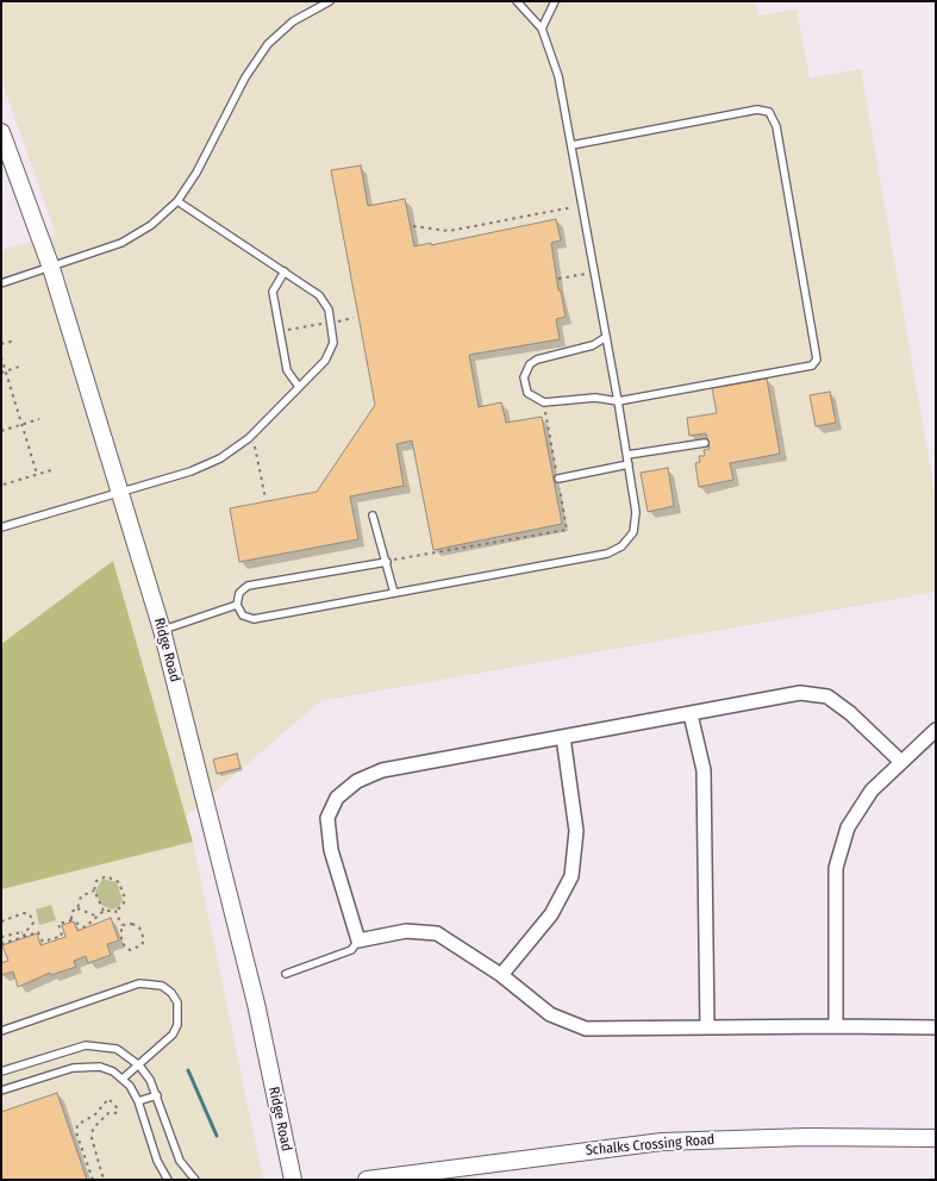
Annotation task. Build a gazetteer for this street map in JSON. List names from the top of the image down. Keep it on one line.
{"streets":{"street":["Ridge Road","Schalks Crossing Road"]}}
